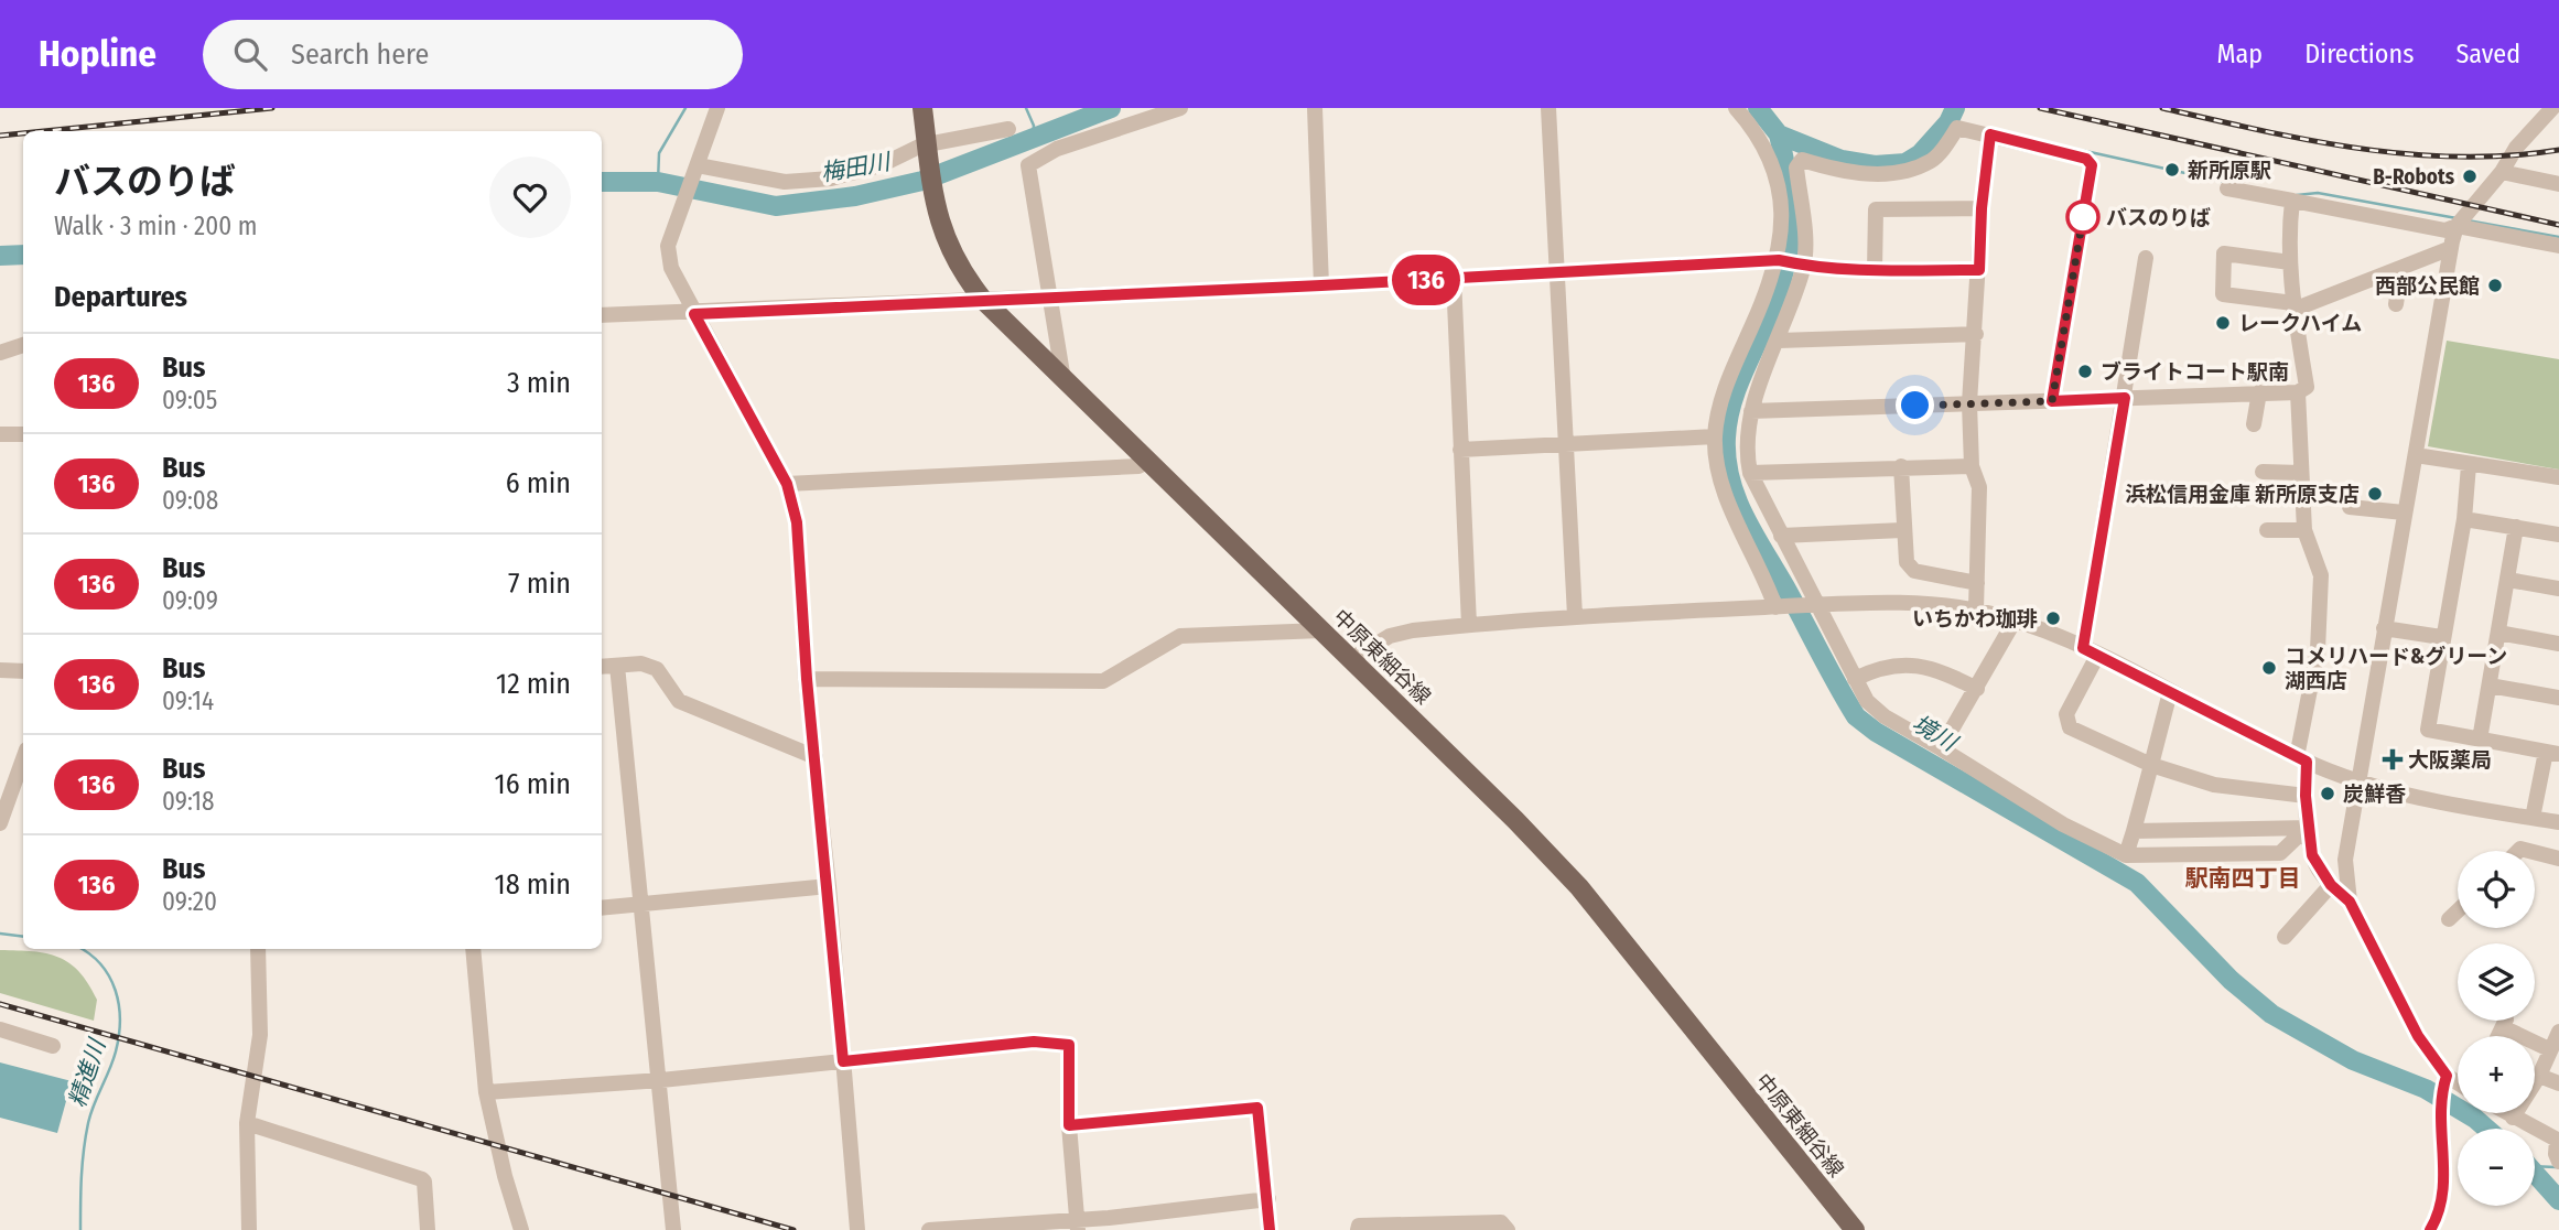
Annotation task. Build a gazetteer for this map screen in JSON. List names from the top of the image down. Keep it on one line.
{"streets":{"main road":["中原東細谷線"]},"districts":["駅南四丁目"],"water":["梅田川","境川","精進川"],"places":{"other":["新所原駅","B-Robots","バスのりば","西部公民館","レークハイム","ブライトコート駅南","浜松信用金庫 新所原支店","いちかわ珈琲","コメリハード&グリーン 湖西店","炭鮮香"],"health":["大阪薬局"]},"lines":["bus line 136"],"page":{"header":"Hopline","search":"Search here","nav":["Map","Directions","Saved"],"on_map":"136","heading":[["バスのりば","Walk · 3 min · 200 m"],"Departures"],"list":[{"mark":"136","name":"Bus","note":"09:05","value":"3 min"},{"mark":"136","name":"Bus","note":"09:08","value":"6 min"},{"mark":"136","name":"Bus","note":"09:09","value":"7 min"},{"mark":"136","name":"Bus","note":"09:14","value":"12 min"},{"mark":"136","name":"Bus","note":"09:18","value":"16 min"},{"mark":"136","name":"Bus","note":"09:20","value":"18 min"}],"map_buttons":["+","−"]}}
